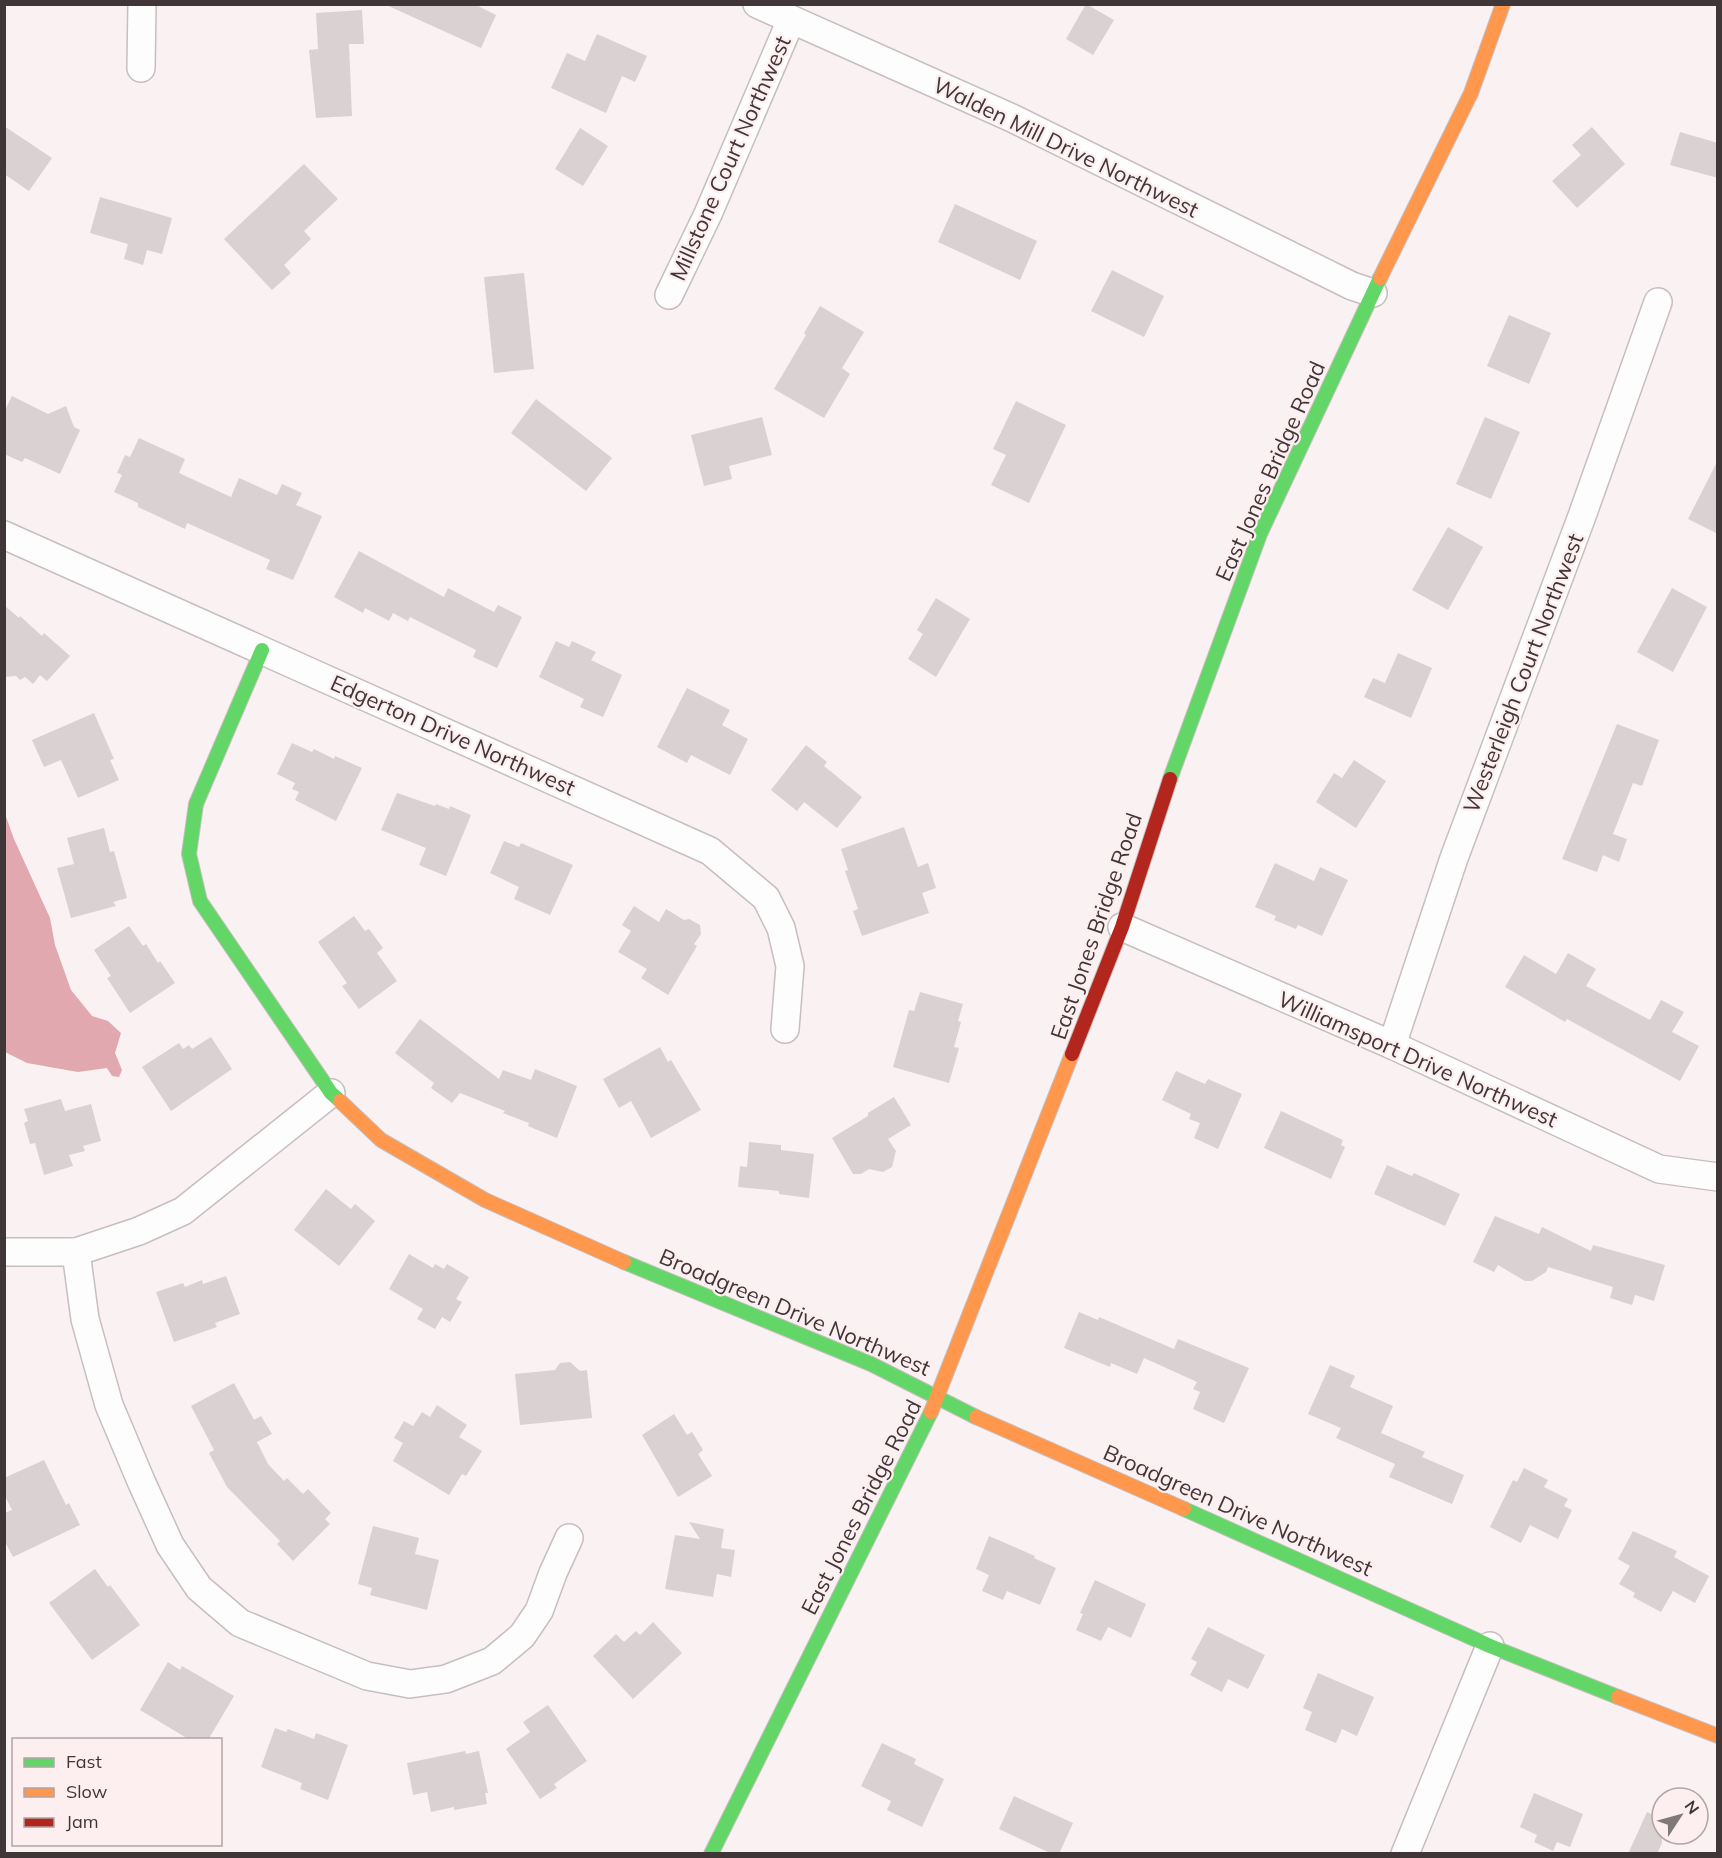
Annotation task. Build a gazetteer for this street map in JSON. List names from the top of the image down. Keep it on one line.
{"streets":{"street":["Walden Mill Drive Northwest","Millstone Court Northwest","East Jones Bridge Road","Westerleigh Court Northwest","Edgerton Drive Northwest","Williamsport Drive Northwest","Broadgreen Drive Northwest"]},"crossings":[["Walden Mill Drive Northwest","Millstone Court Northwest"],["Walden Mill Drive Northwest","East Jones Bridge Road"],["East Jones Bridge Road","Williamsport Drive Northwest"],["East Jones Bridge Road","Broadgreen Drive Northwest"],["Westerleigh Court Northwest","Williamsport Drive Northwest"],["Edgerton Drive Northwest","Broadgreen Drive Northwest"]],"legend":["Fast","Slow","Jam"],"north":"top right"}
